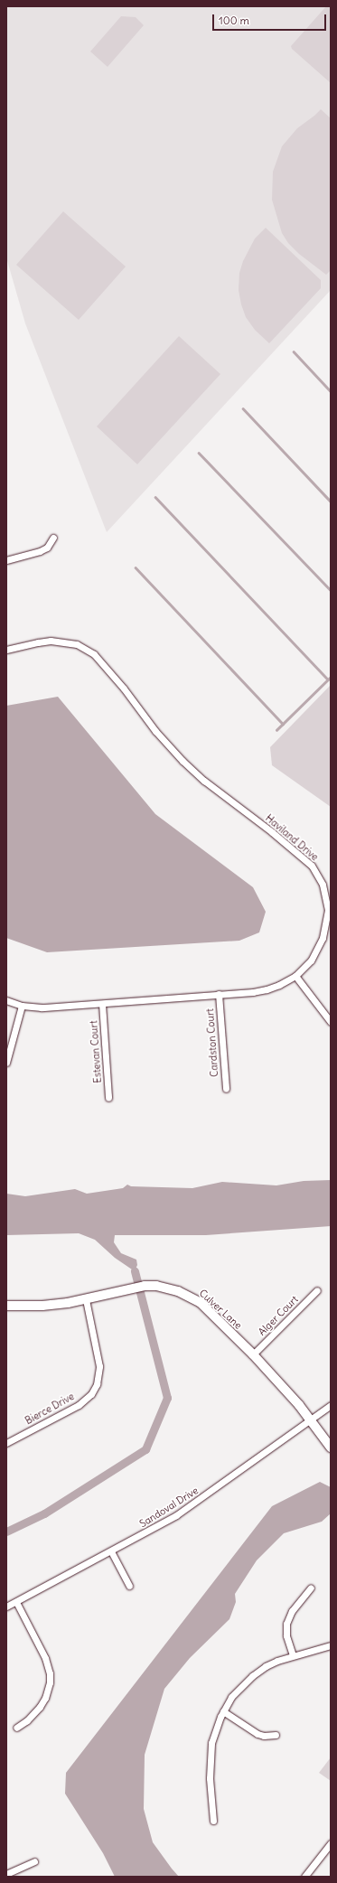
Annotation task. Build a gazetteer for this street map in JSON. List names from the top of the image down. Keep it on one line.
{"streets":{"street":["Haviland Drive","Cardston Court","Estevan Court","Culver Lane","Alger Court","Bierce Drive","Sandoval Drive"]},"crossings":[["Haviland Drive","Cardston Court"],["Haviland Drive","Estevan Court"],["Culver Lane","Alger Court"],["Culver Lane","Bierce Drive"],["Culver Lane","Sandoval Drive"]],"scale_bar":"100 m"}
